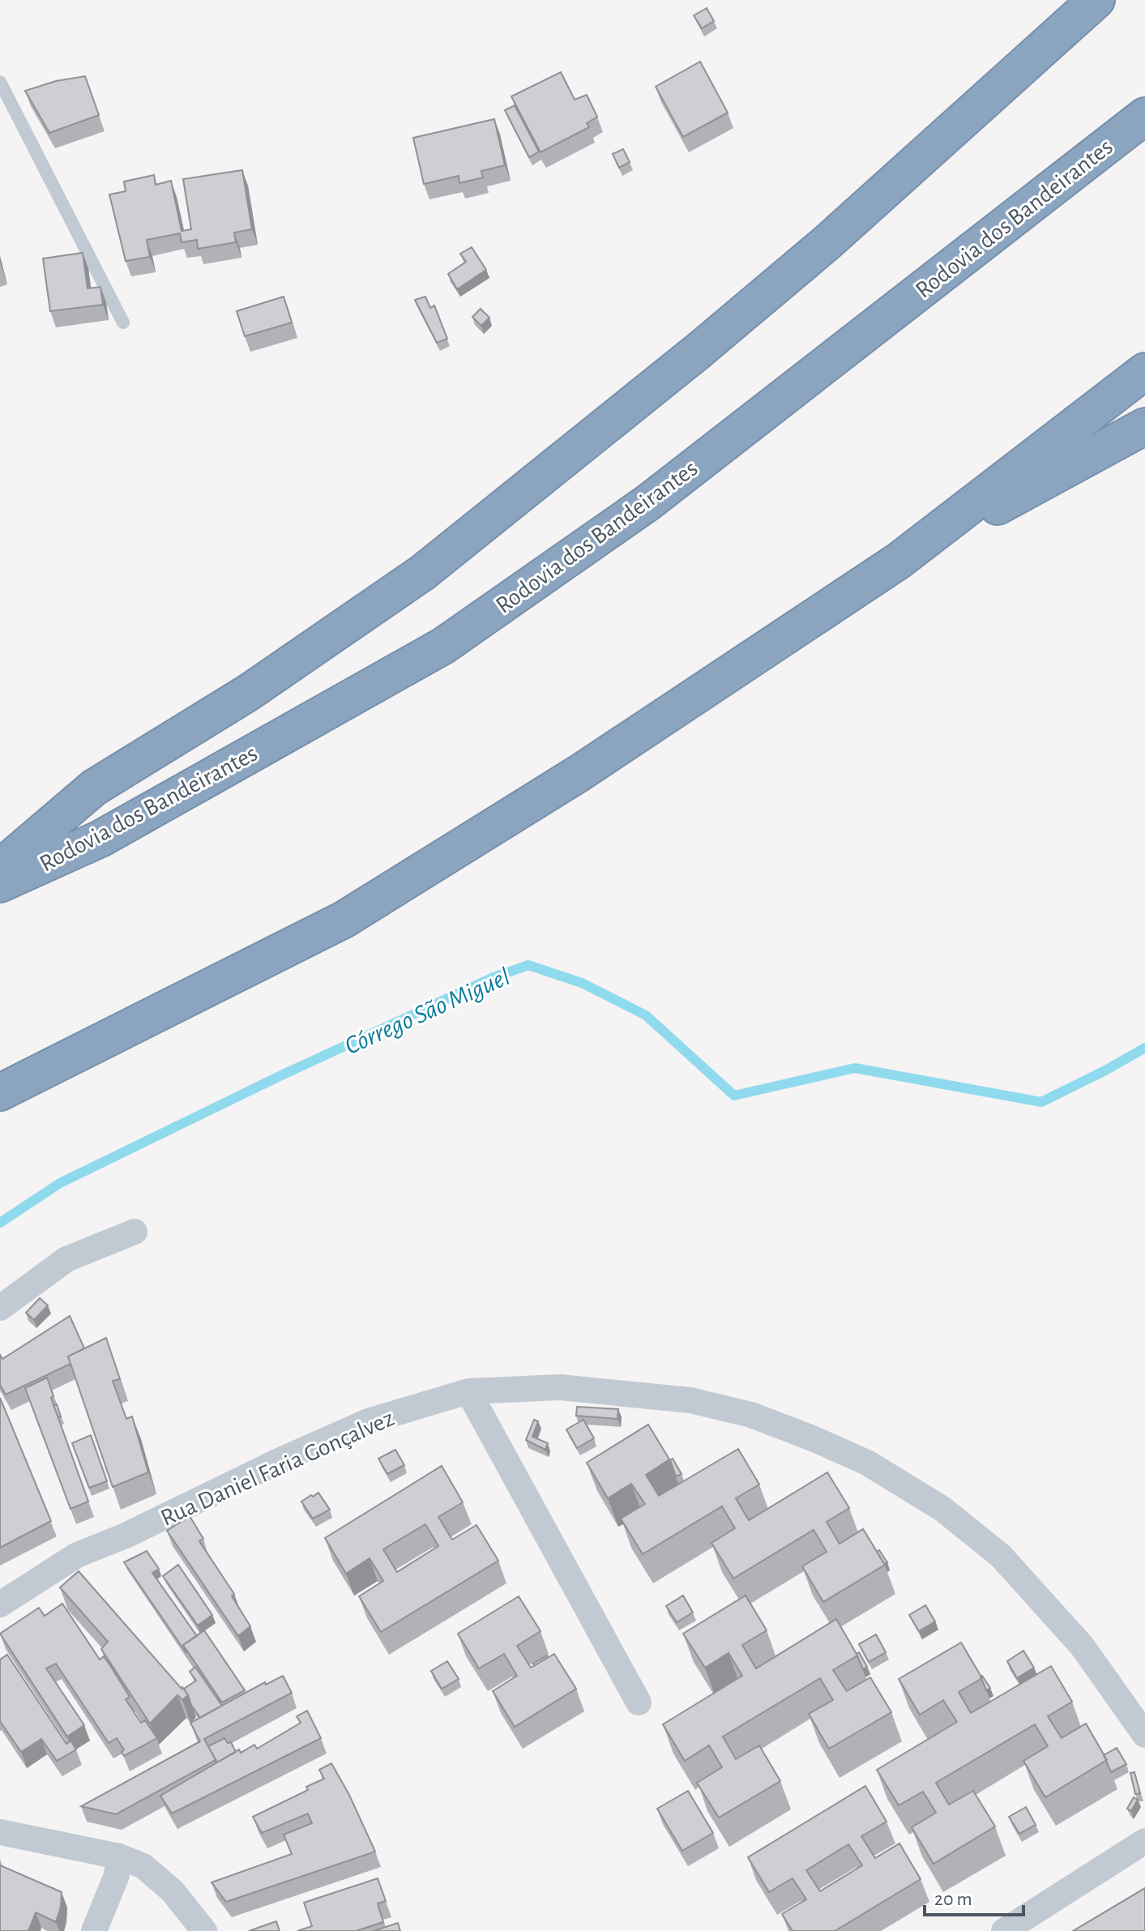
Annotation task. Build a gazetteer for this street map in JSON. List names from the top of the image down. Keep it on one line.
{"streets":{"highway":["Rodovia dos Bandeirantes"],"street":["Rua Daniel Faria Gonçalvez"]},"water":["Córrego São Miguel"],"scale_bar":"20 m"}
